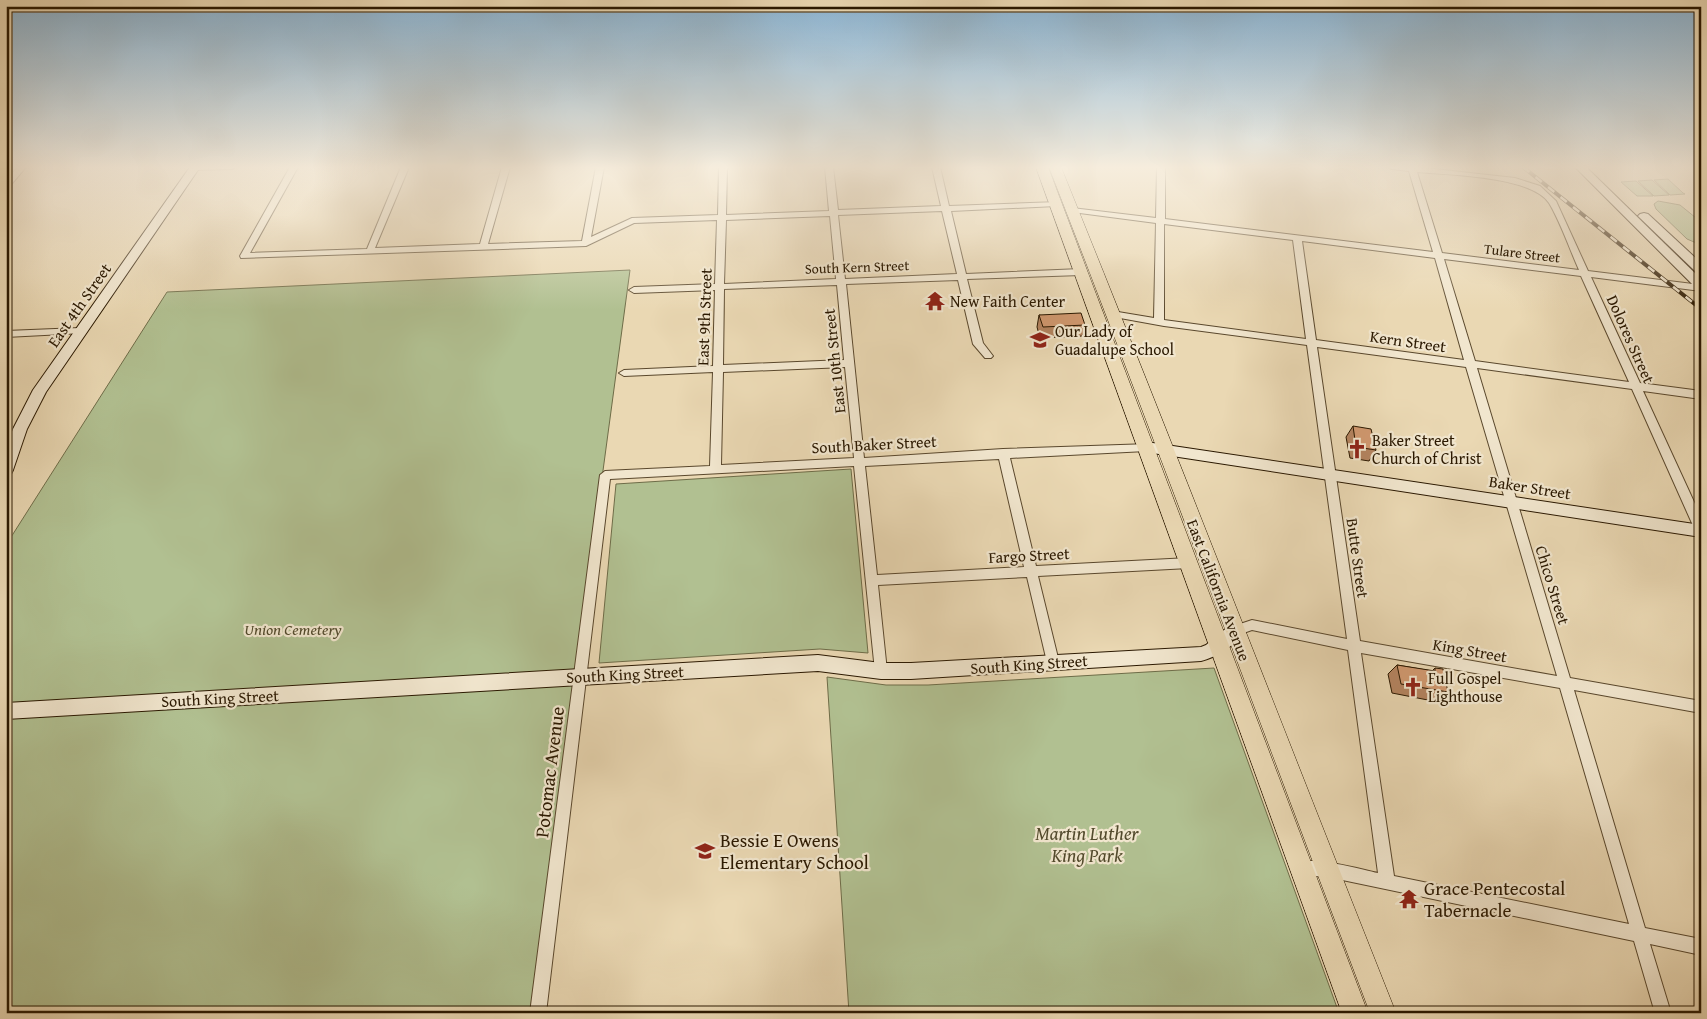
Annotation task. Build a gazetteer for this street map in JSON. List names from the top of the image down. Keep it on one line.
{"streets":{"main road":["East California Avenue"],"street":["Tulare Street","South Kern Street","East 4th Street","East 9th Street","Dolores Street","Kern Street","East 10th Street","South Baker Street","Baker Street","Fargo Street","Butte Street","Chico Street","King Street","South King Street","Potomac Avenue"]},"crossings":[["Tulare Street","East 9th Street"],["Tulare Street","Dolores Street"],["Tulare Street","Butte Street"],["Tulare Street","Chico Street"],["South Kern Street","East 9th Street"],["South Kern Street","East 10th Street"],["South Kern Street","East California Avenue"],["East 9th Street","South Baker Street"],["Dolores Street","Kern Street"],["Dolores Street","Baker Street"],["Kern Street","Butte Street"],["Kern Street","Chico Street"],["Kern Street","East California Avenue"],["East 10th Street","South Baker Street"],["East 10th Street","Fargo Street"],["East 10th Street","South King Street"],["South Baker Street","Baker Street"],["South Baker Street","East California Avenue"],["South Baker Street","Potomac Avenue"],["Baker Street","Butte Street"],["Baker Street","Chico Street"],["Baker Street","East California Avenue"],["Fargo Street","East California Avenue"],["Butte Street","King Street"],["Chico Street","King Street"],["East California Avenue","King Street"],["East California Avenue","South King Street"],["King Street","South King Street"],["South King Street","Potomac Avenue"]],"parks":["Union Cemetery","Martin Luther King Park"],"places":{"temple":["New Faith Center","Grace Pentecostal Tabernacle"],"school or university":["Our Lady of Guadalupe School","Bessie E Owens Elementary School"],"church":["Baker Street Church of Christ","Full Gospel Lighthouse"]}}
